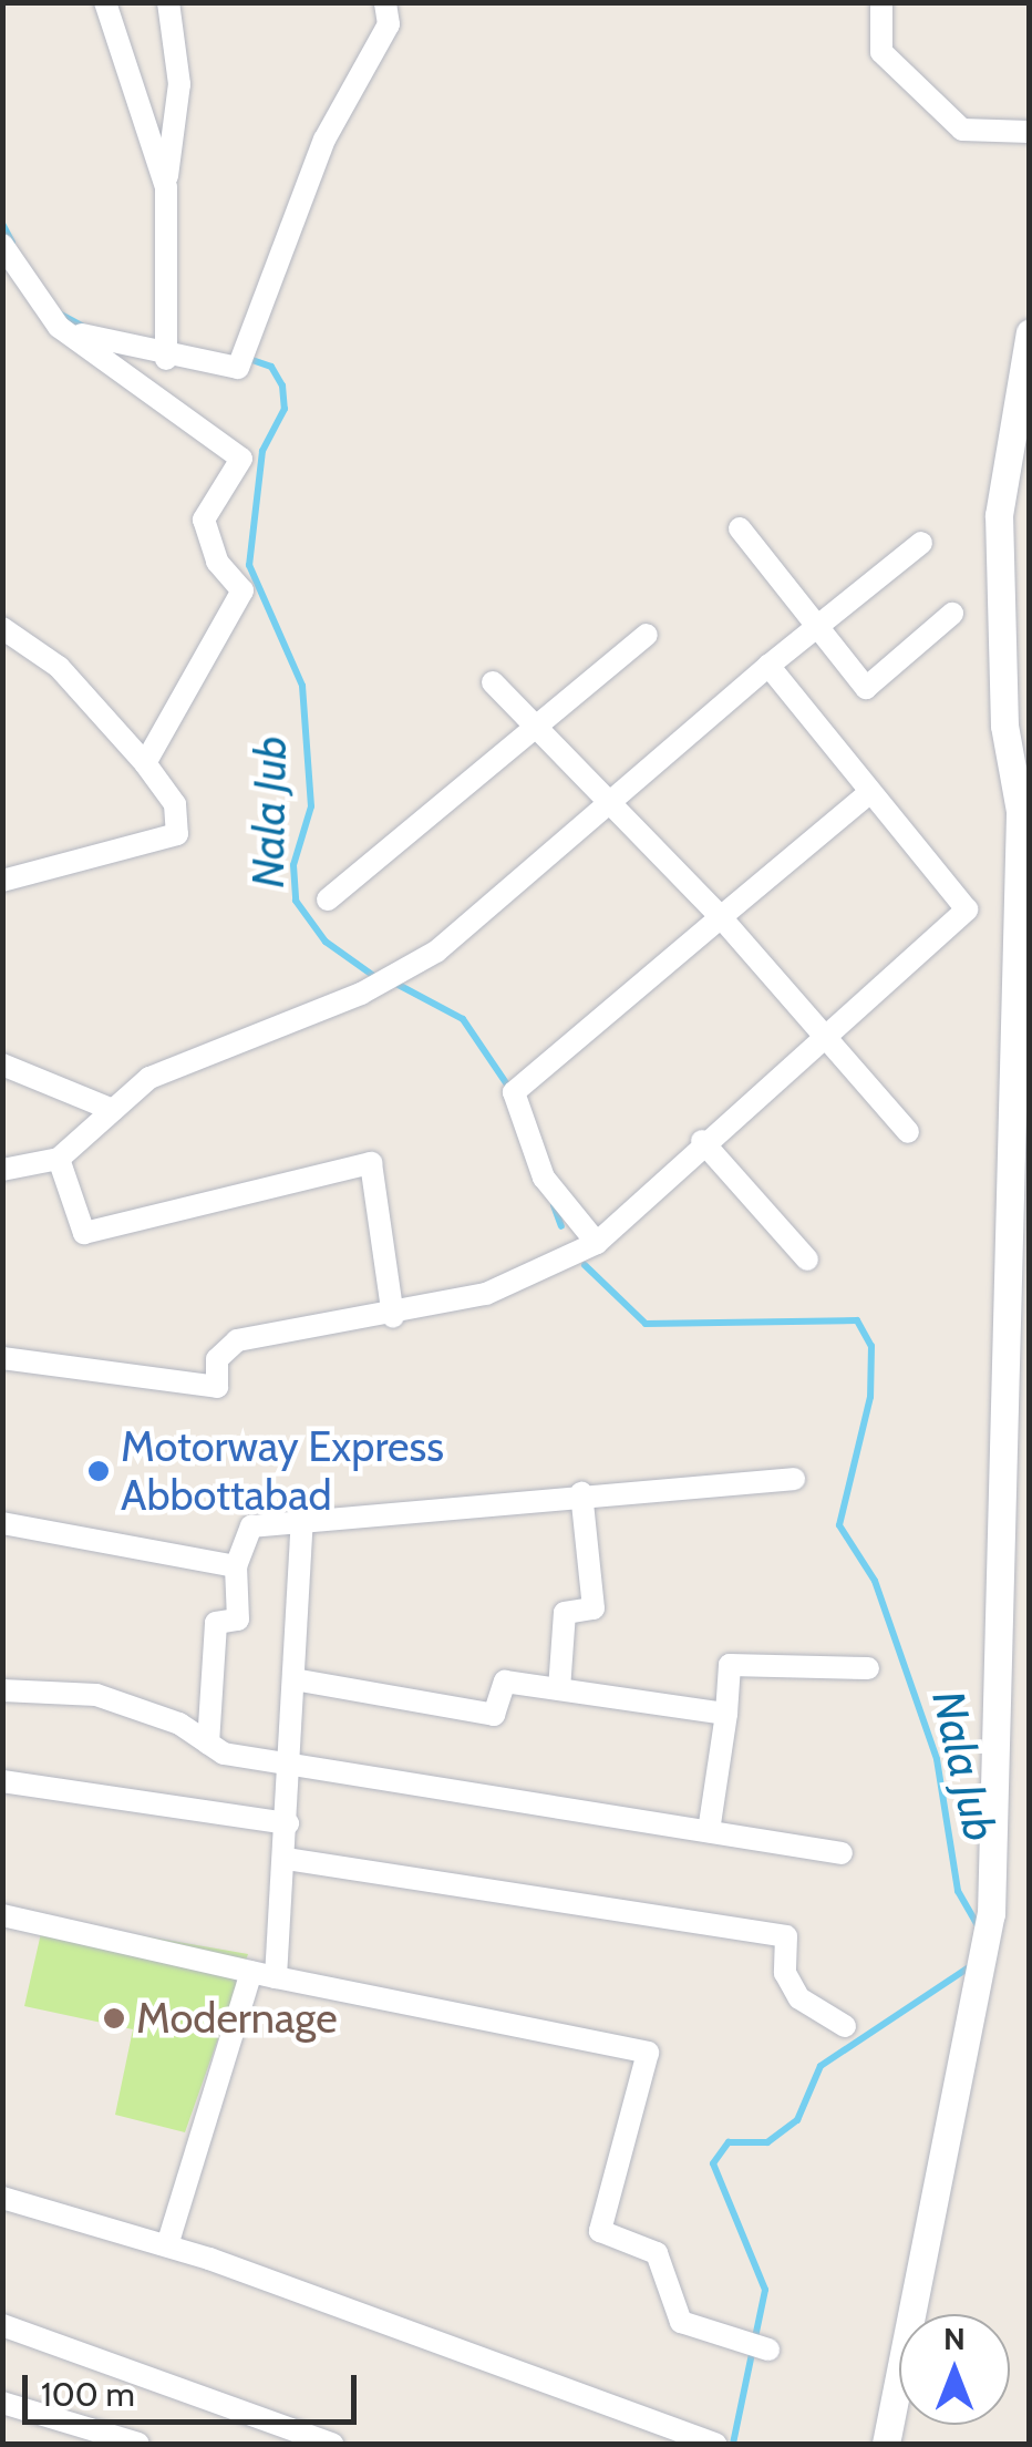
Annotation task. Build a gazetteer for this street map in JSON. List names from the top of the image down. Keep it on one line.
{"water":["Nala Jub"],"places":["Motorway Express Abbottabad","Modernage"],"scale_bar":"100 m","north":"top"}
